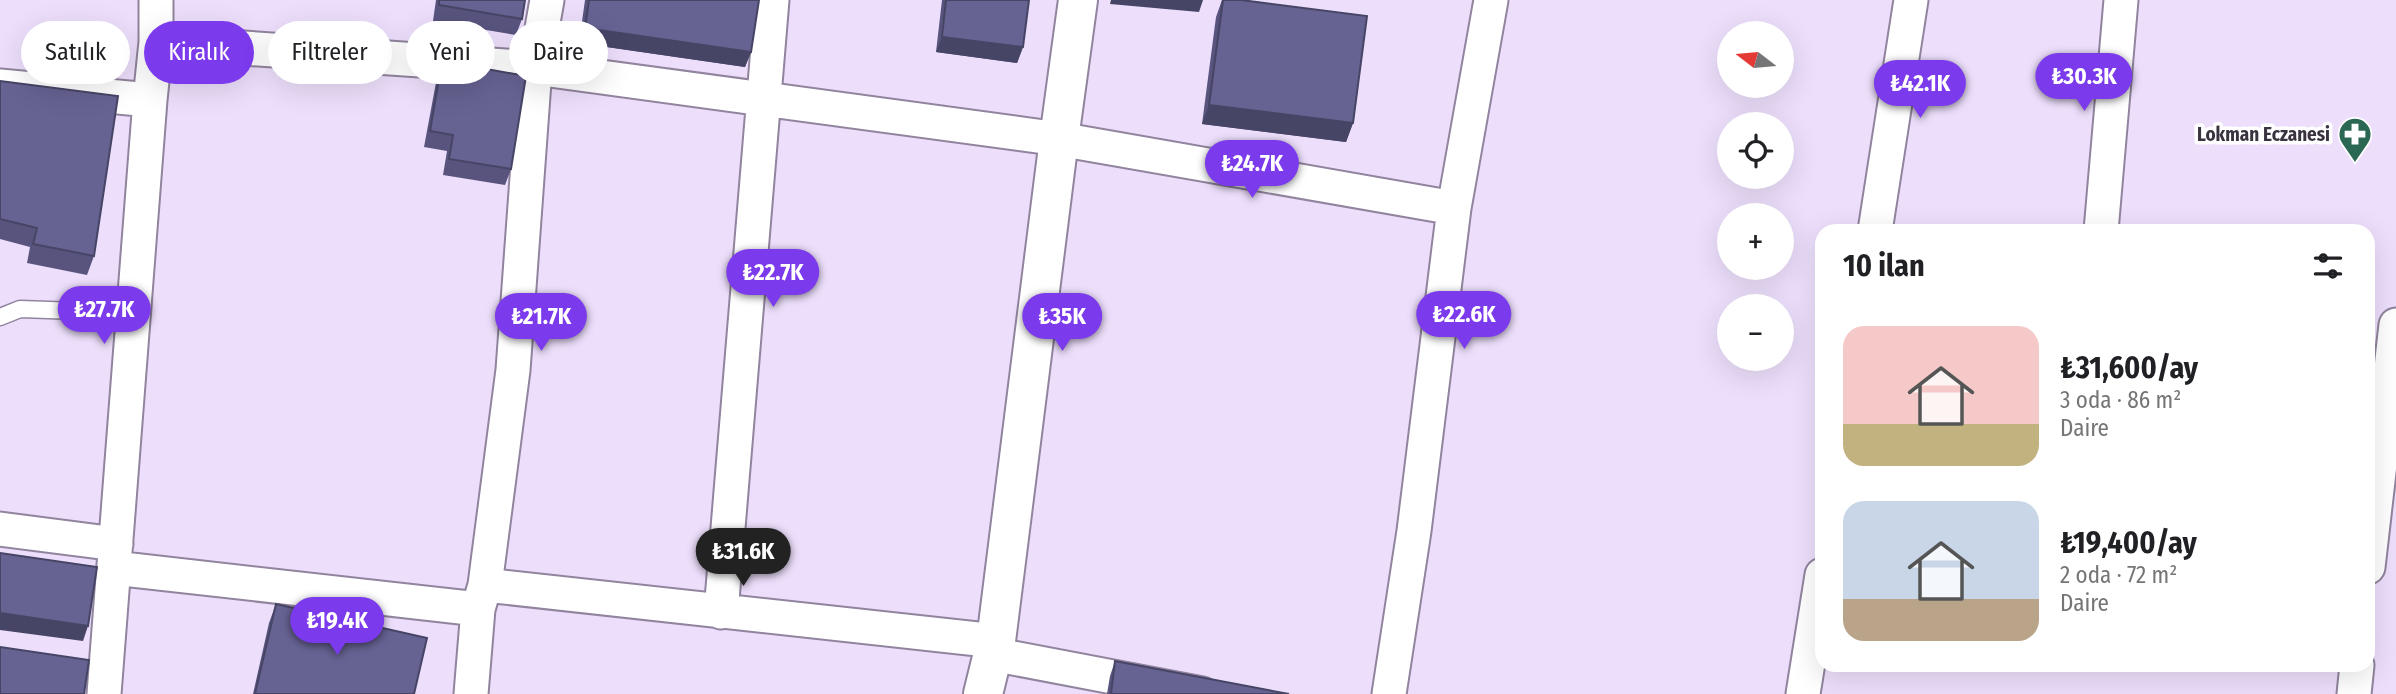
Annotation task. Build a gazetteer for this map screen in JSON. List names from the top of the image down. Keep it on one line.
{"places":{"pharmacy":["Lokman Eczanesi"]},"north":"left","page":{"map_buttons":["+","−"],"chip":["Satılık","Kiralık","Filtreler","Yeni","Daire"],"price":["₺30.3K","₺42.1K","₺24.7K","₺22.7K","₺27.7K","₺22.6K","₺21.7K","₺35K","₺31.6K","₺19.4K"],"heading":"10 ilan","list":[{"name":"₺31,600/ay","note":"3 oda · 86 m² · Daire"},{"name":"₺19,400/ay","note":"2 oda · 72 m² · Daire"}]}}
